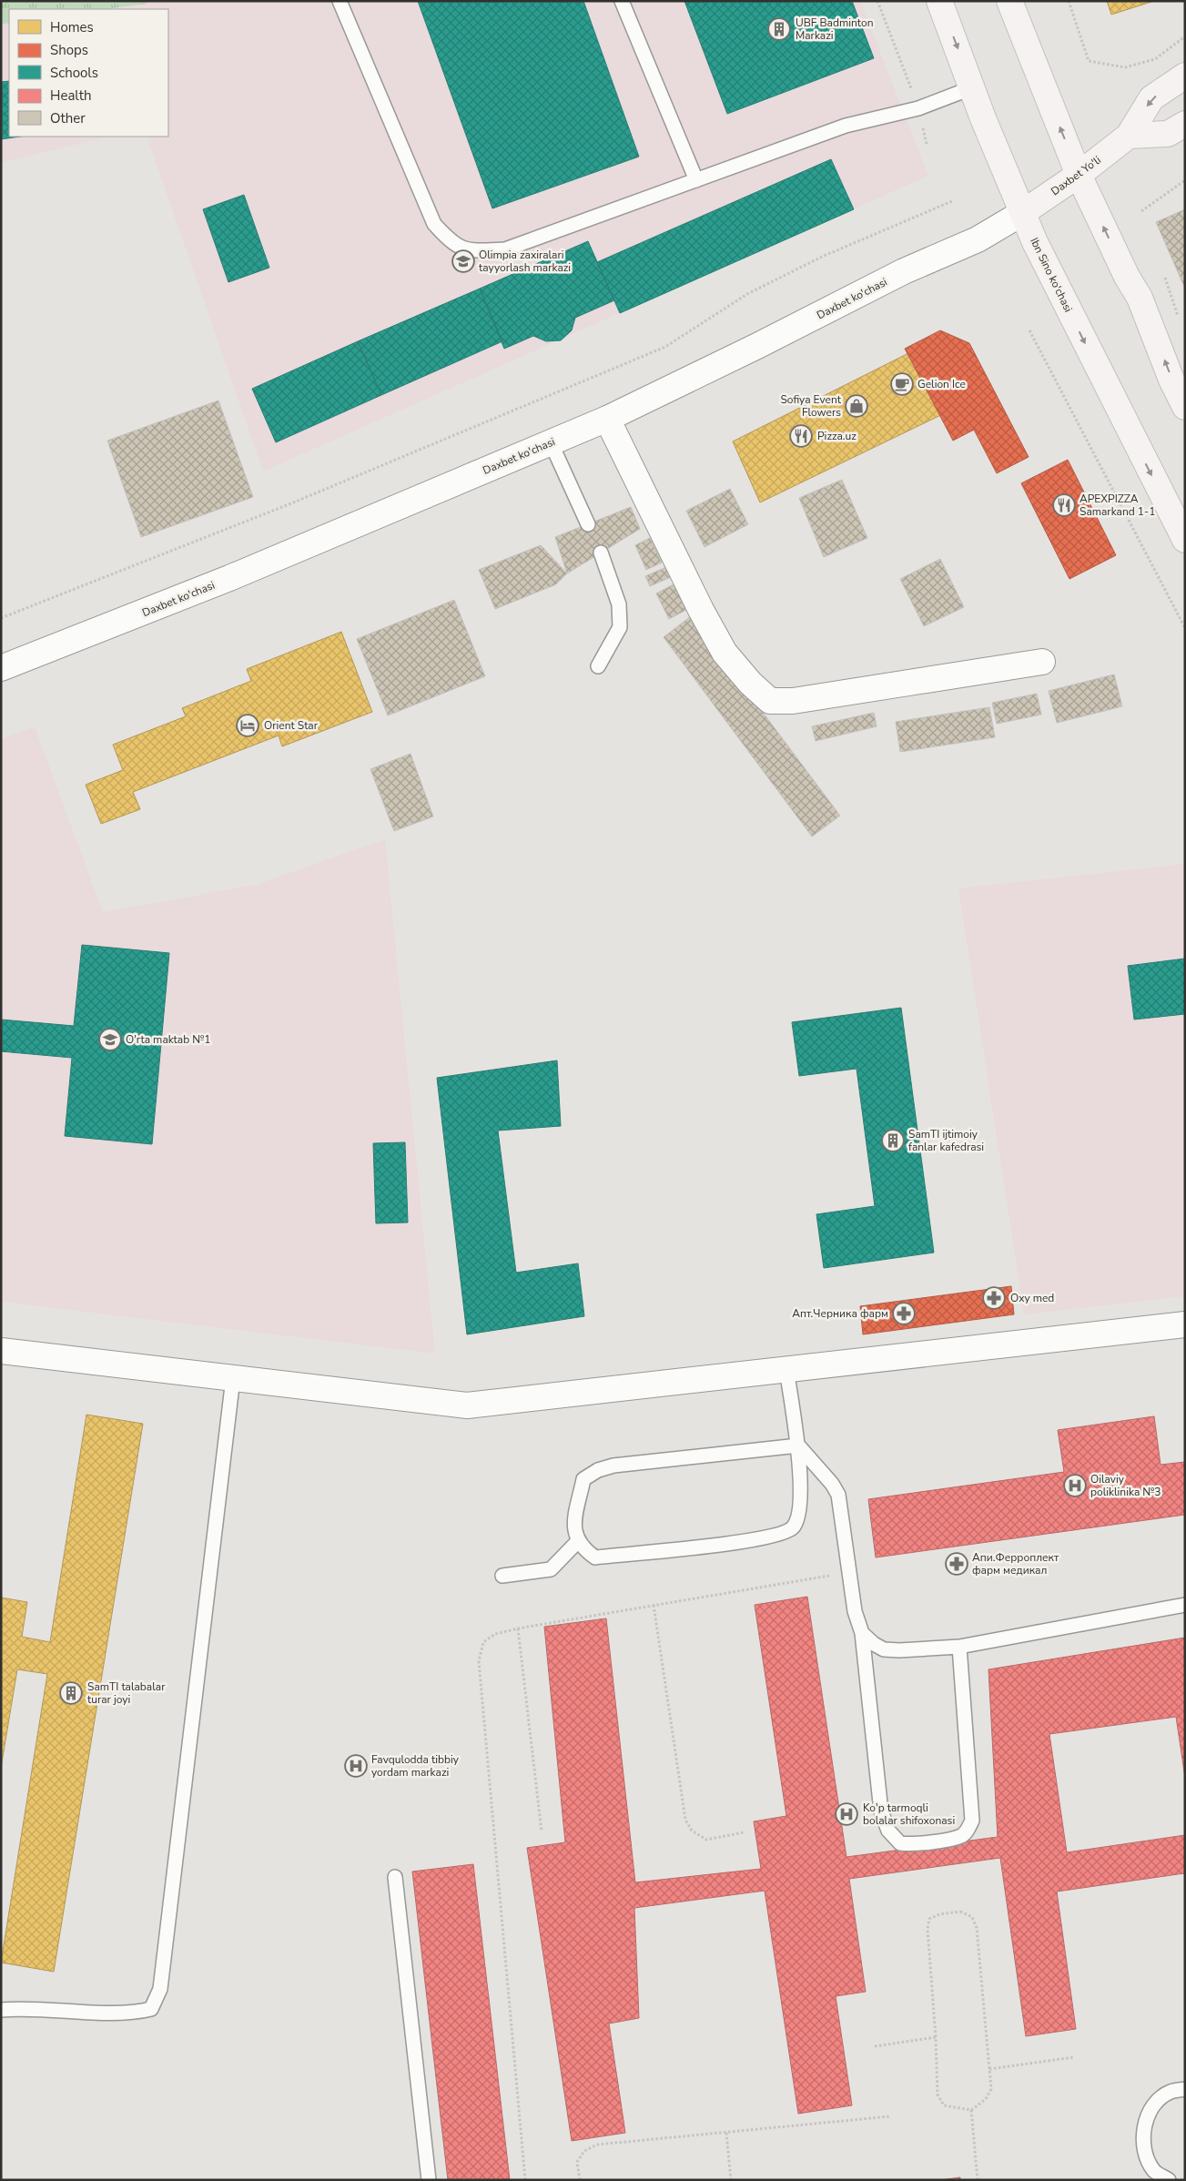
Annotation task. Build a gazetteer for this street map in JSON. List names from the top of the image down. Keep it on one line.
{"streets":{"main road":["Daxbet Yo'li","Ibn Sino ko'chasi"],"street":["Daxbet ko'chasi"]},"crossings":[["Daxbet Yo'li","Ibn Sino ko'chasi"],["Daxbet Yo'li","Daxbet ko'chasi"],["Ibn Sino ko'chasi","Daxbet ko'chasi"]],"one_way":["Daxbet Yo'li"],"places":{"building":["UBF Badminton Markazi","SamTI ijtimoiy fanlar kafedrasi","SamTI talabalar turar joyi"],"school or university":["Olimpia zaxiralari tayyorlash markazi","O'rta maktab №1"],"cafe":["Gelion Ice"],"shop":["Sofiya Event Flowers"],"restaurant":["Pizza.uz","APEXPIZZA Samarkand 1-1"],"hotel":["Orient Star"],"pharmacy":["Oxy med","Апт.Черника фарм","Апи.Ферроплект фарм медикал"],"hospital":["Oilaviy poliklinika №3","Favqulodda tibbiy yordam markazi","Ko'p tarmoqli bolalar shifoxonasi"]},"legend":["Homes","Shops","Schools","Health","Other"]}
